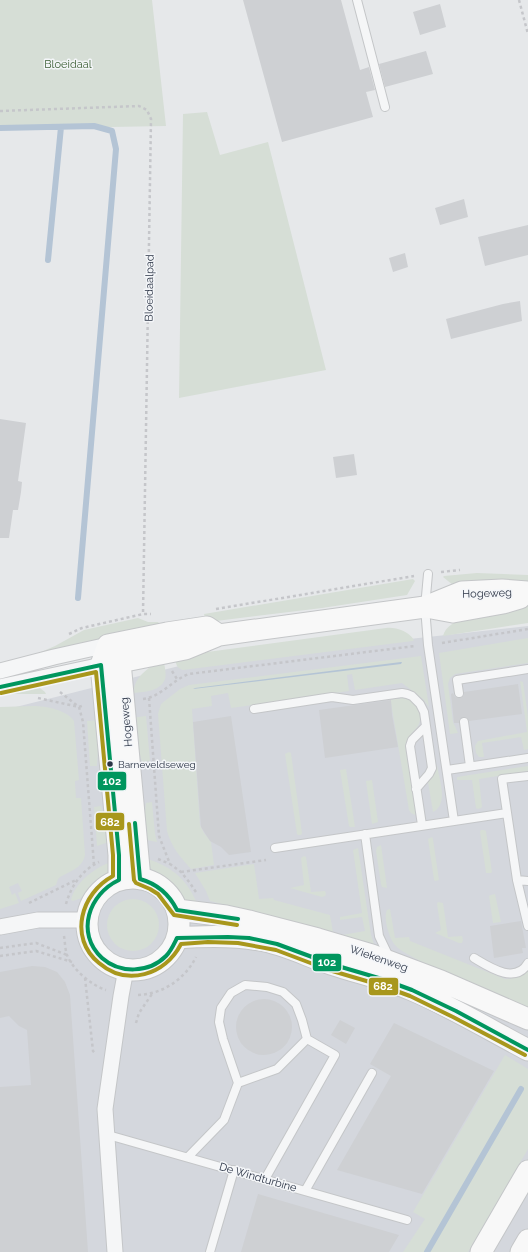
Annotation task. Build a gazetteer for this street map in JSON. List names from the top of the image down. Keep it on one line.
{"streets":{"street":["Hogeweg","Wiekenweg"],"lane":["De Windturbine"],"path":["Bloeidaalpad"]},"crossings":[["Hogeweg","Wiekenweg"]],"parks":["Bloeidaal"],"places":["Barneveldseweg"],"lines":["transit line 102","transit line 682"]}
